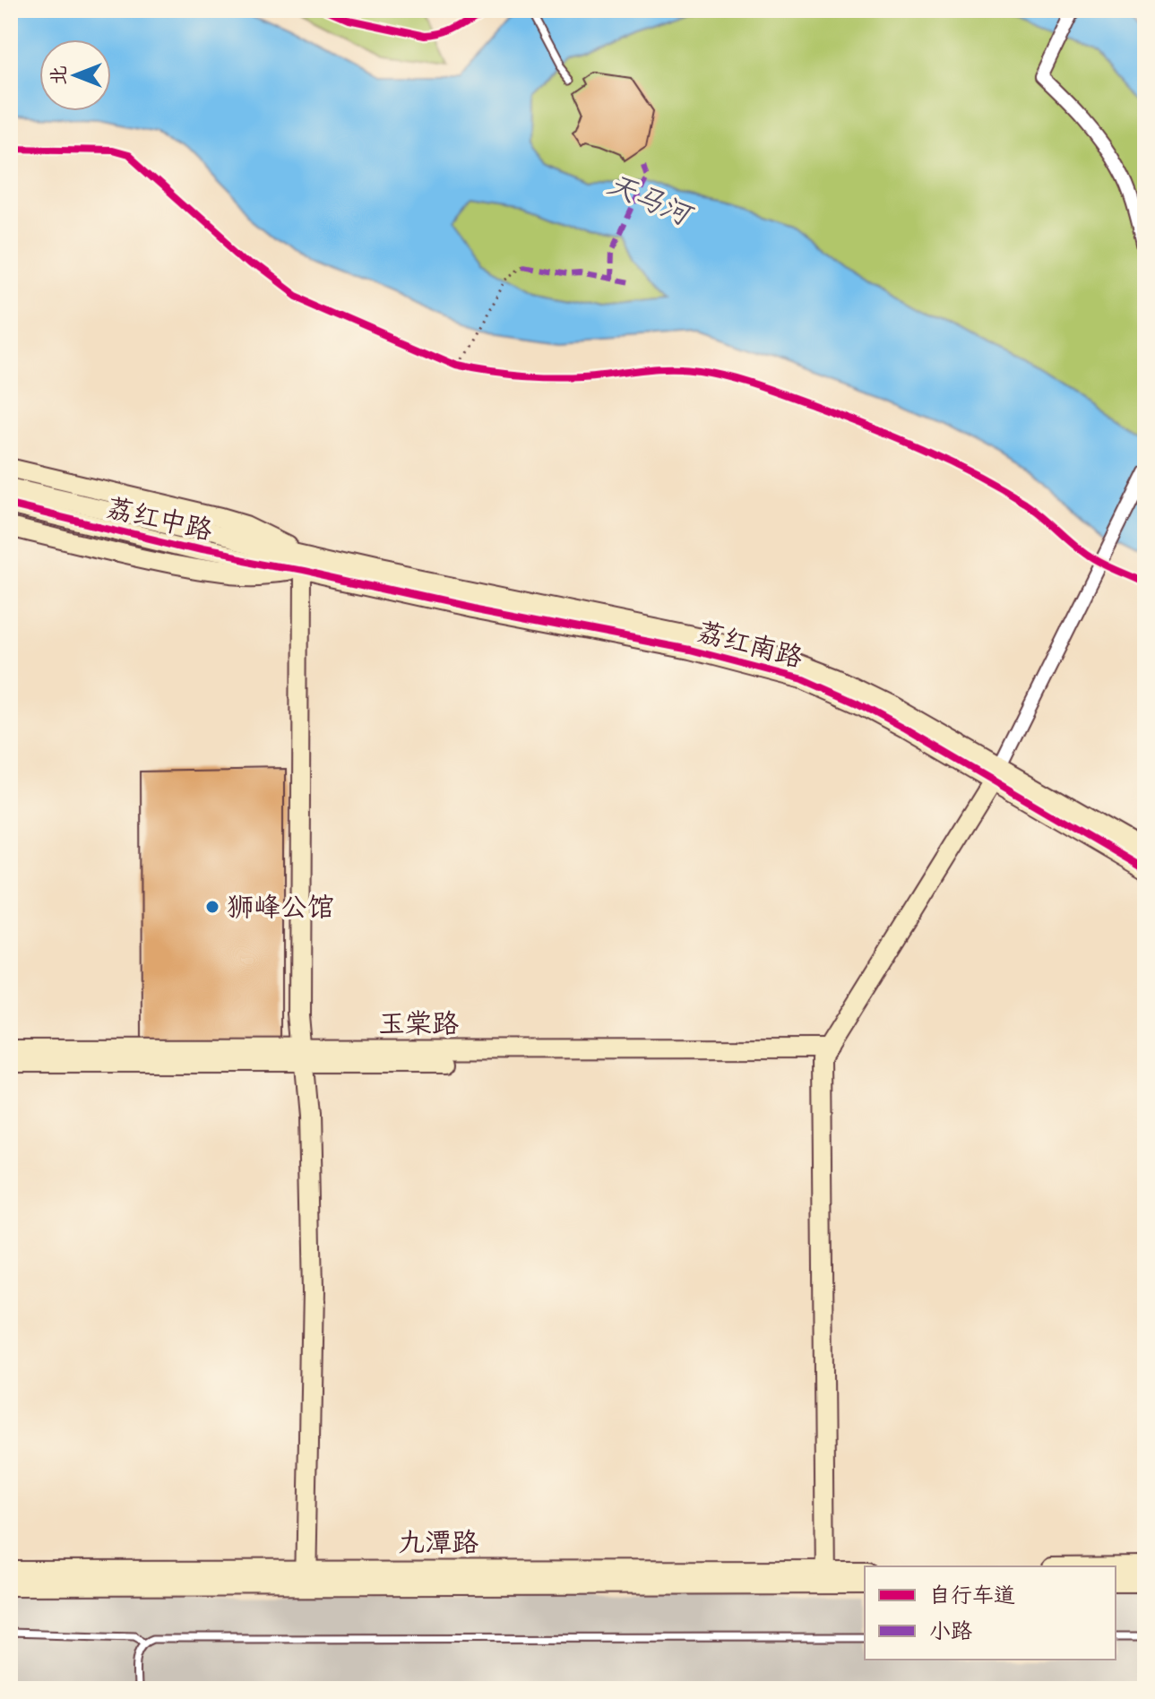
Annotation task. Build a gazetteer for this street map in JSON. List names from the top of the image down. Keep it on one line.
{"streets":{"street":["荔红中路","荔红南路","玉棠路","九潭路"]},"crossings":[["荔红中路","荔红南路"]],"water":["天马河"],"places":["狮峰公馆"],"legend":["自行车道","小路"],"north":"left"}
